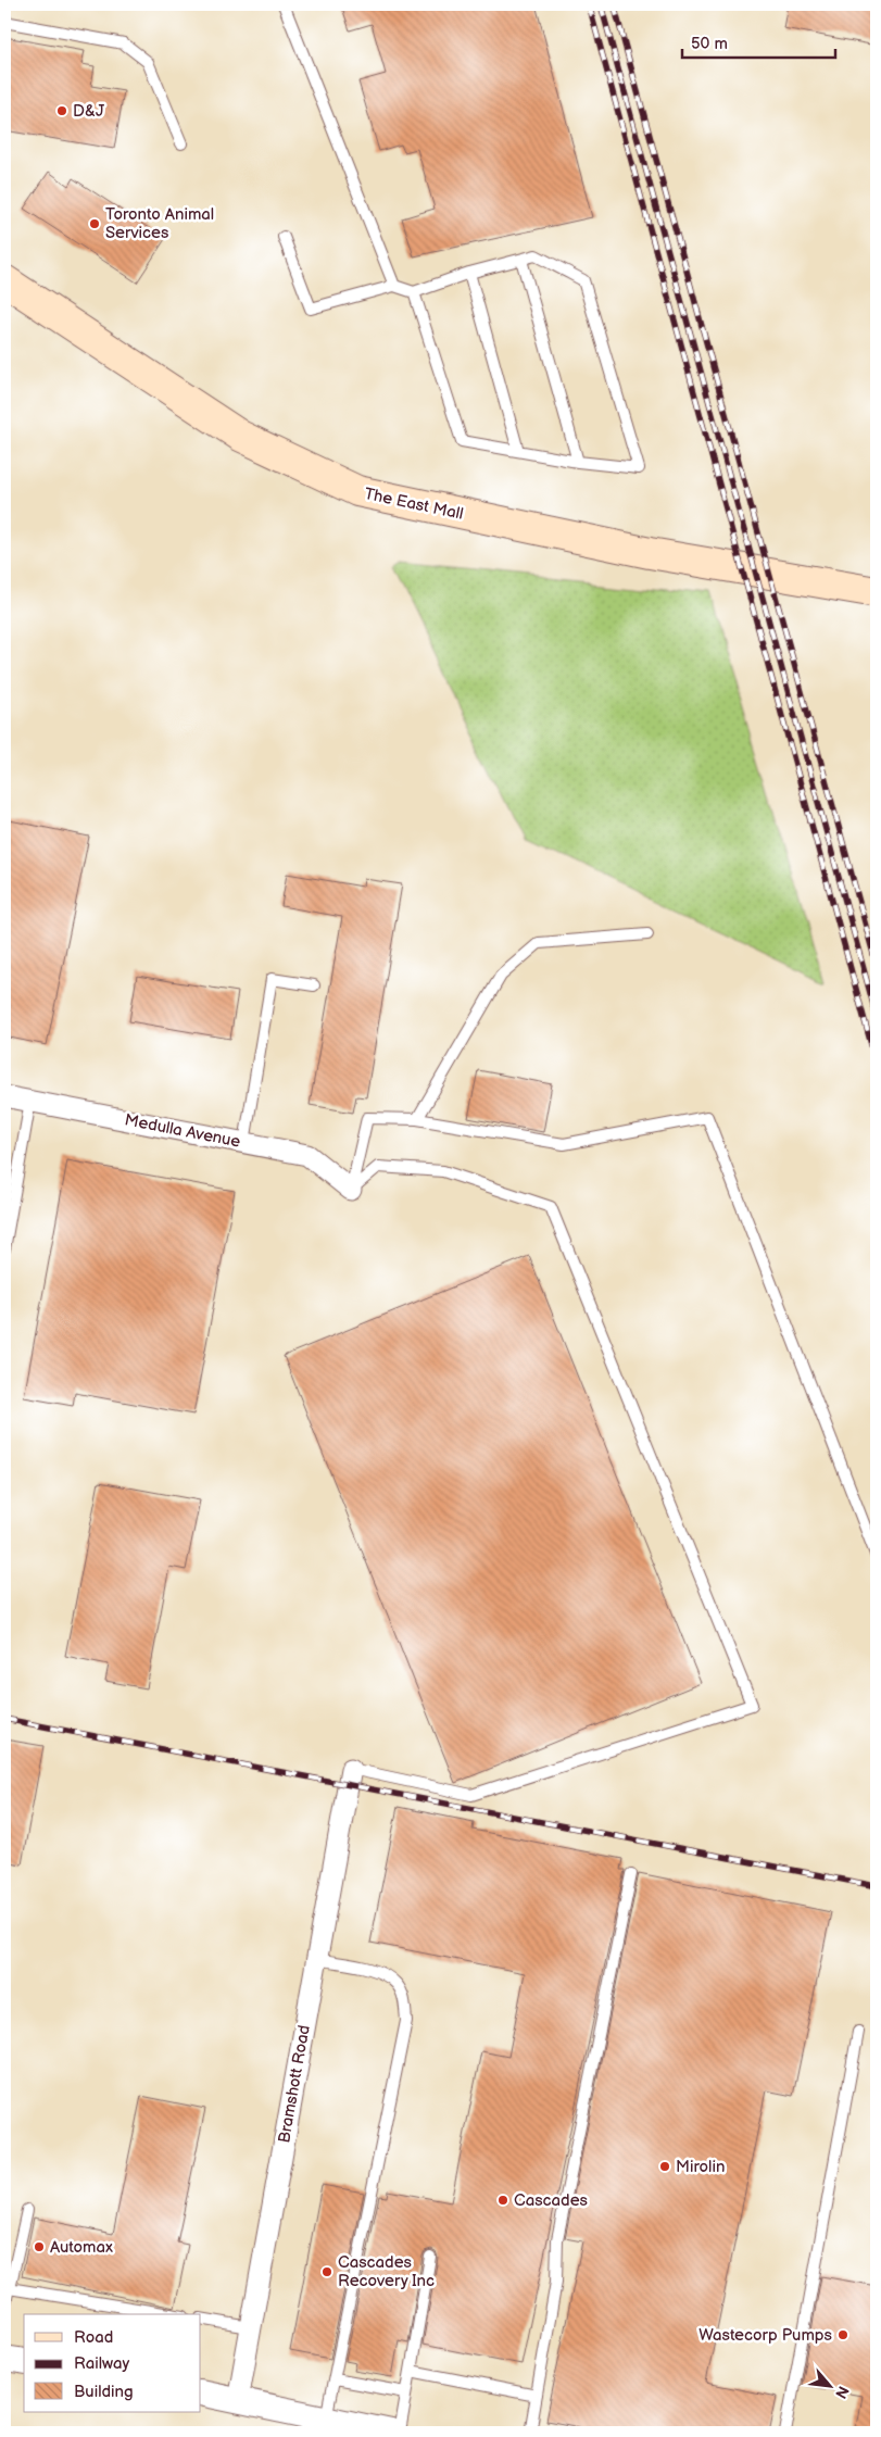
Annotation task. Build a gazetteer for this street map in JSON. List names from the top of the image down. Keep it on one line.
{"streets":{"main road":["The East Mall"],"street":["Medulla Avenue","Bramshott Road"]},"places":["D&J","Toronto Animal Services","Mirolin","Cascades","Automax","Cascades Recovery Inc","Wastecorp Pumps"],"legend":["Road","Railway","Building"],"scale_bar":"50 m","north":"bottom right"}
